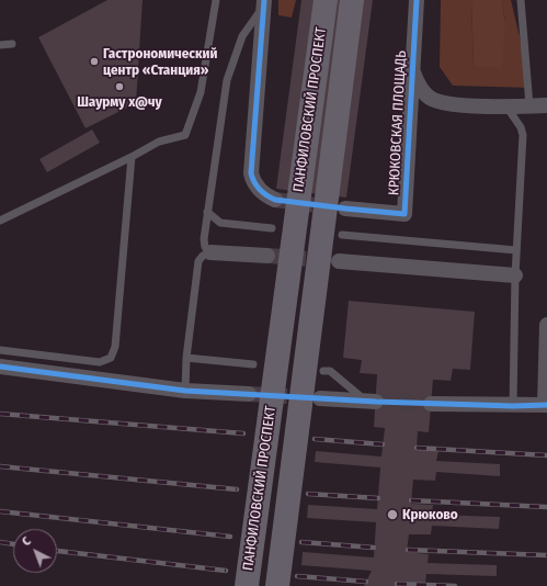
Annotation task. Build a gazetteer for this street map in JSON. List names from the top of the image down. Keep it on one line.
{"streets":{"main road":["ПАНФИЛОВСКИЙ ПРОСПЕКТ"],"street":["КРЮКОВСКАЯ ПЛОЩАДЬ"]},"places":["Гастрономический центр «Станция»","Шаурму х@чу","Крюково"],"north":"top left"}
